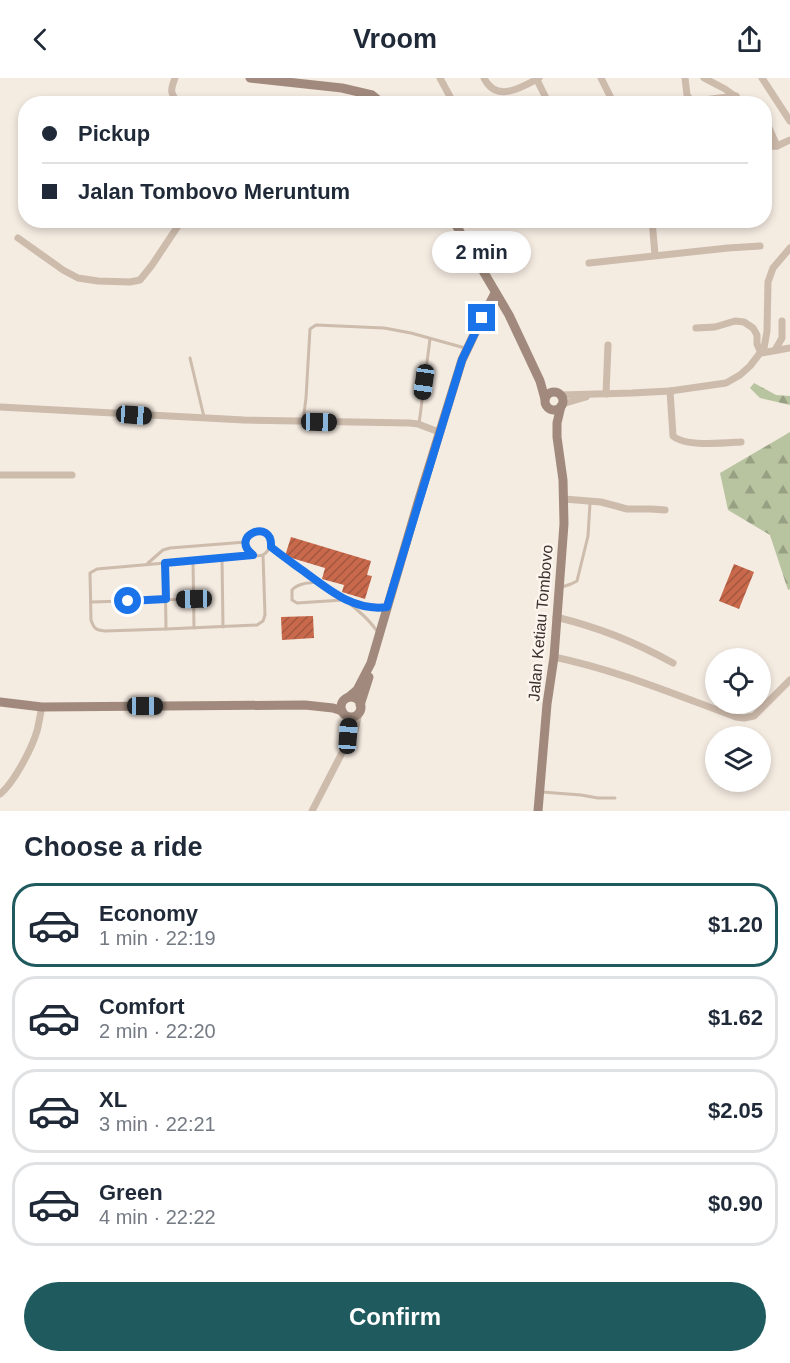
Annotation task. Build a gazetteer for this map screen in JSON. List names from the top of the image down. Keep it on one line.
{"streets":{"street":["Jalan Ketiau Tombovo"]},"page":{"header":"Vroom","banner":["Pickup","Jalan Tombovo Meruntum"],"bubble":"2 min","heading":"Choose a ride","list":[{"name":"Economy","note":"1 min · 22:19","value":"$1.20"},{"name":"Comfort","note":"2 min · 22:20","value":"$1.62"},{"name":"XL","note":"3 min · 22:21","value":"$2.05"},{"name":"Green","note":"4 min · 22:22","value":"$0.90"}],"buttons":"Confirm"}}
